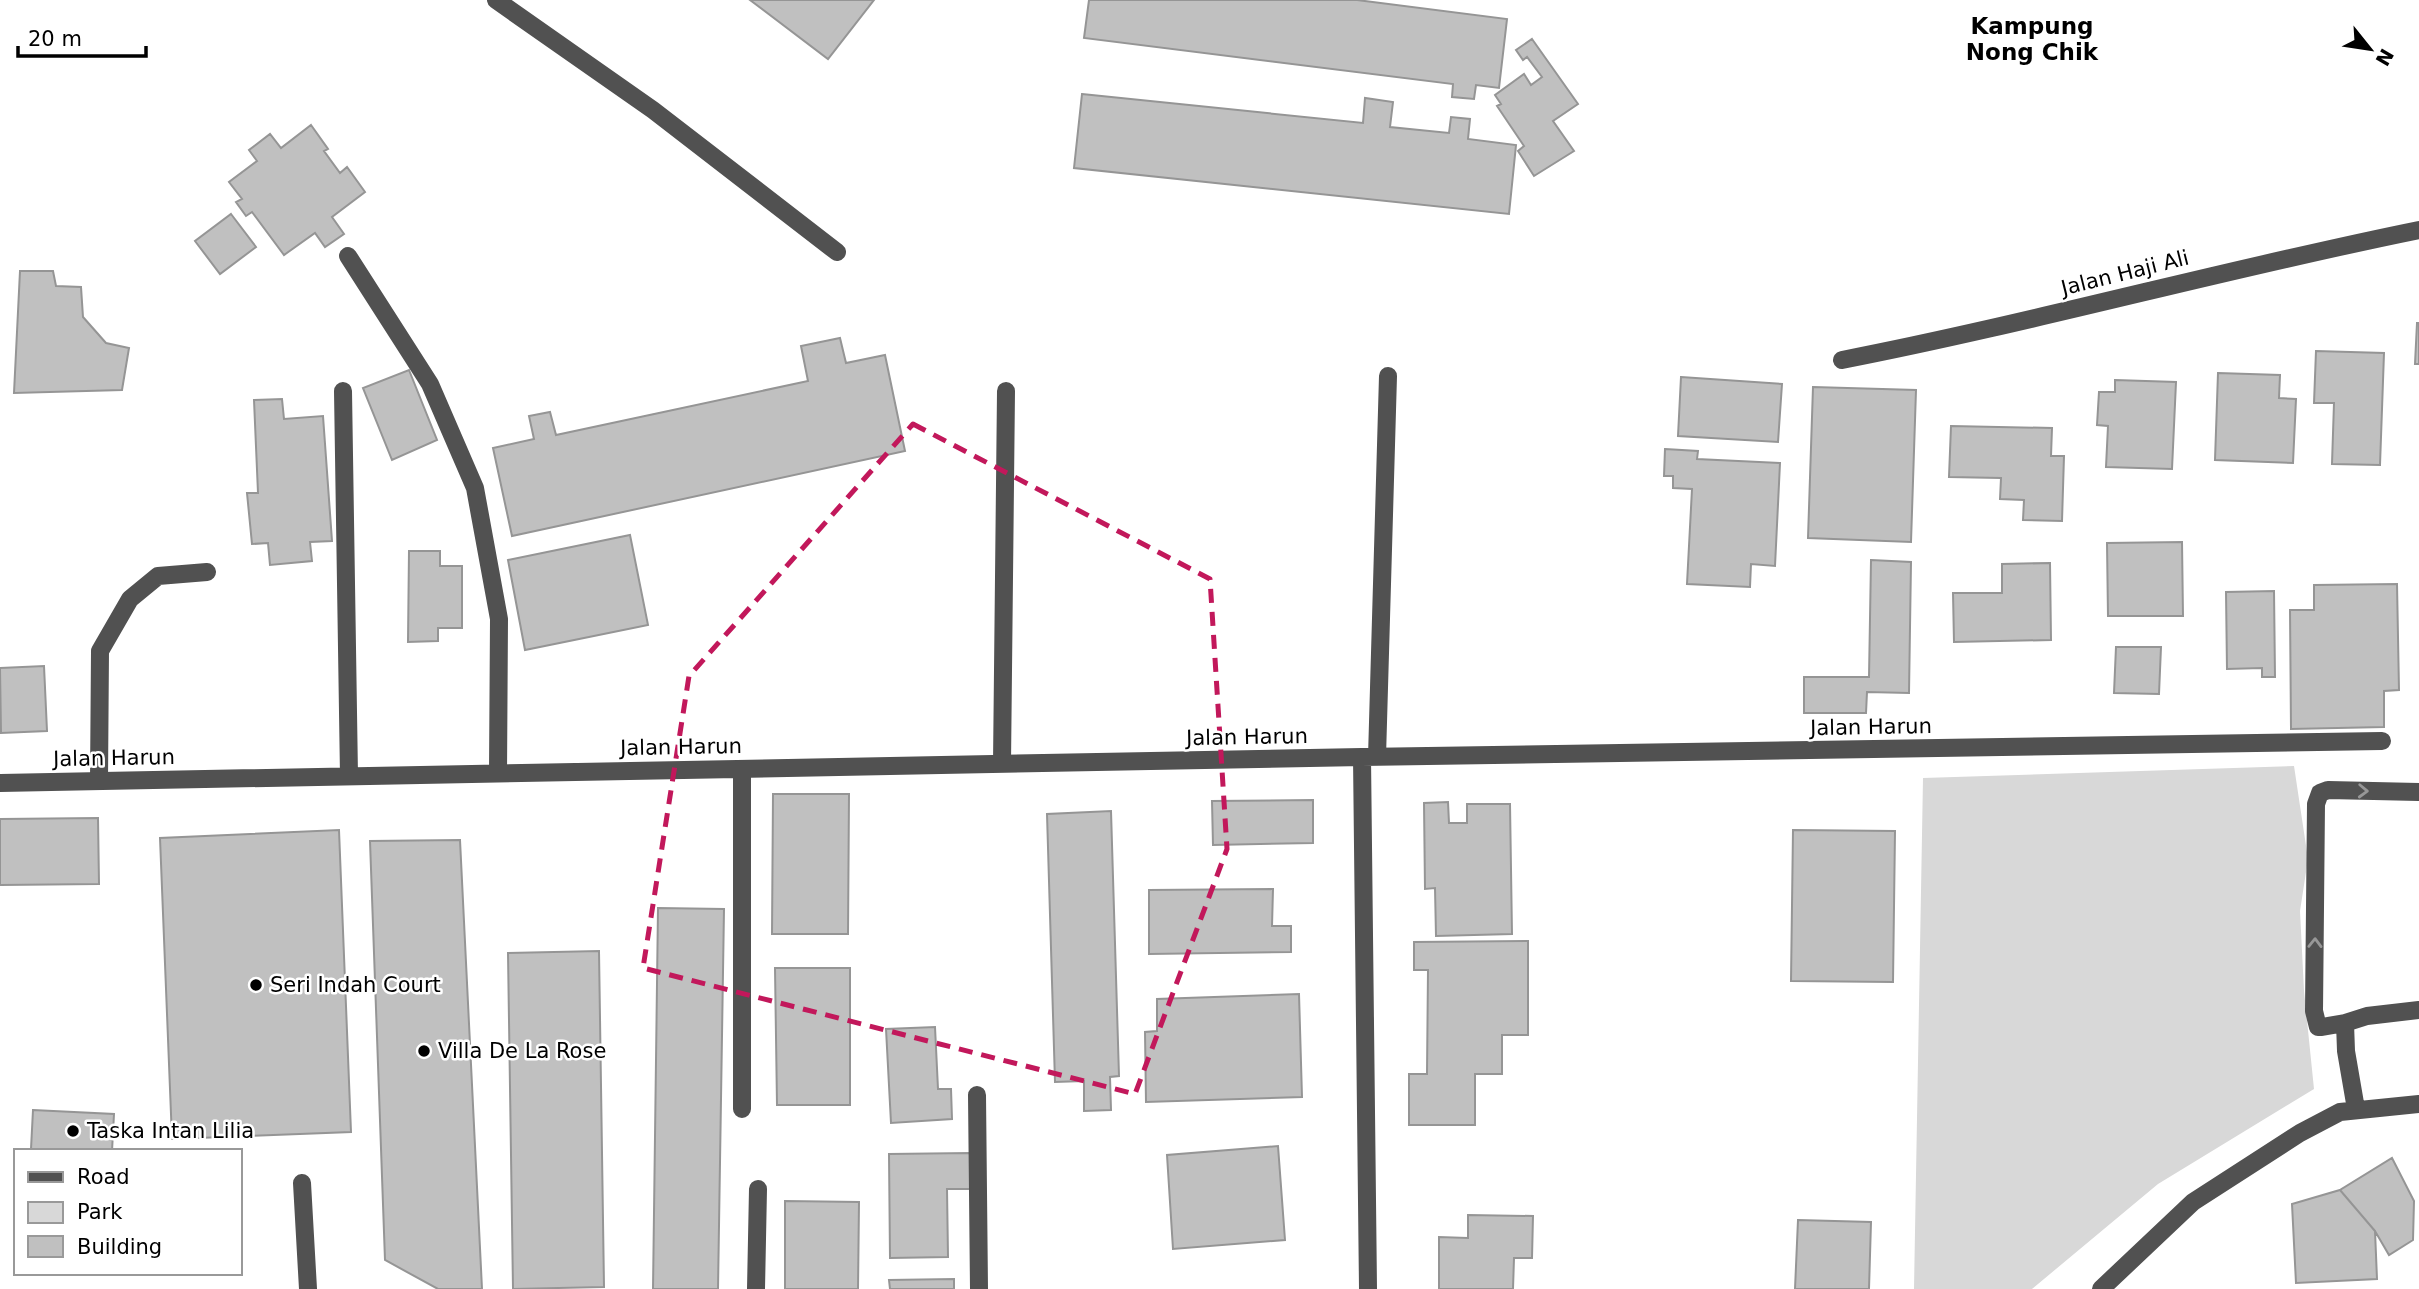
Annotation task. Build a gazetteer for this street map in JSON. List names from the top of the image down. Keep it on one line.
{"streets":{"street":["Jalan Haji Ali","Jalan Harun"]},"districts":["Kampung Nong Chik"],"places":["Seri Indah Court","Villa De La Rose","Taska Intan Lilia"],"legend":["Road","Park","Building"],"scale_bar":"20 m","north":"bottom right"}
